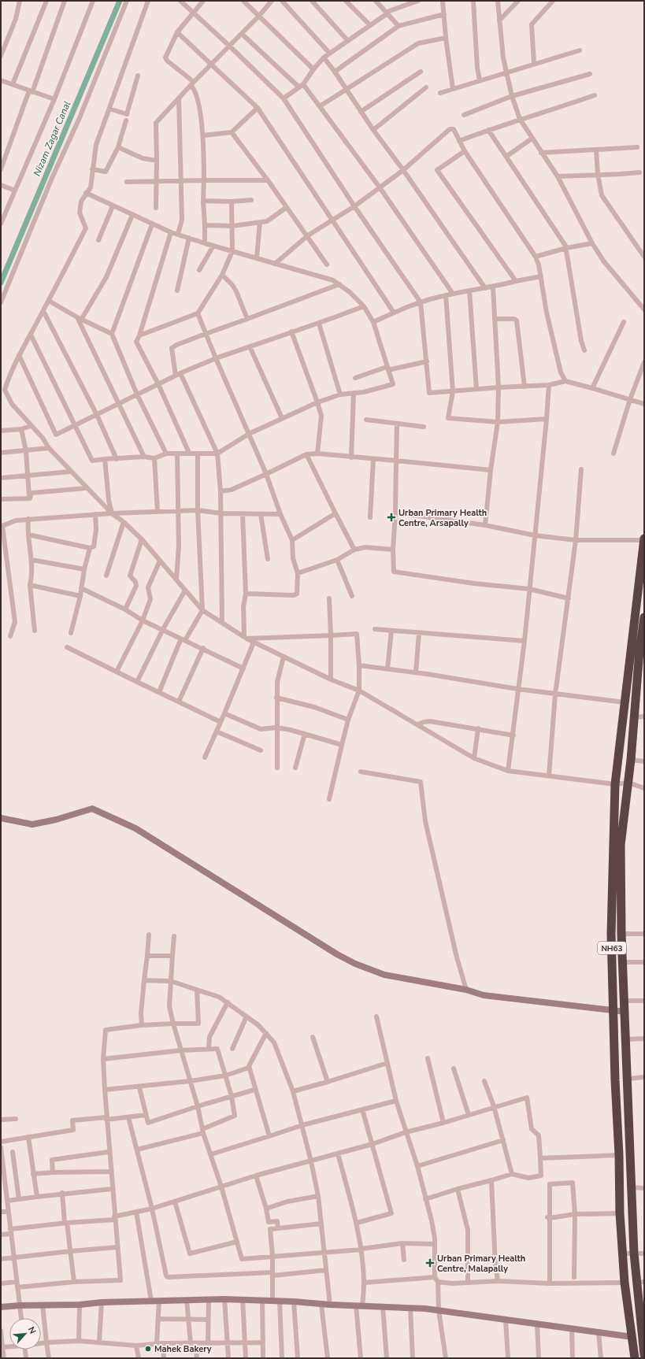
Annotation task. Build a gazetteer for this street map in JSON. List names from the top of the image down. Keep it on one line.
{"streets":{"highway":["NH63"]},"water":["Nizam Zagar Canal"],"places":{"health":["Urban Primary Health Centre, Arsapally","Urban Primary Health Centre, Malapally"],"other":["Mahek Bakery"]},"north":"top right"}
